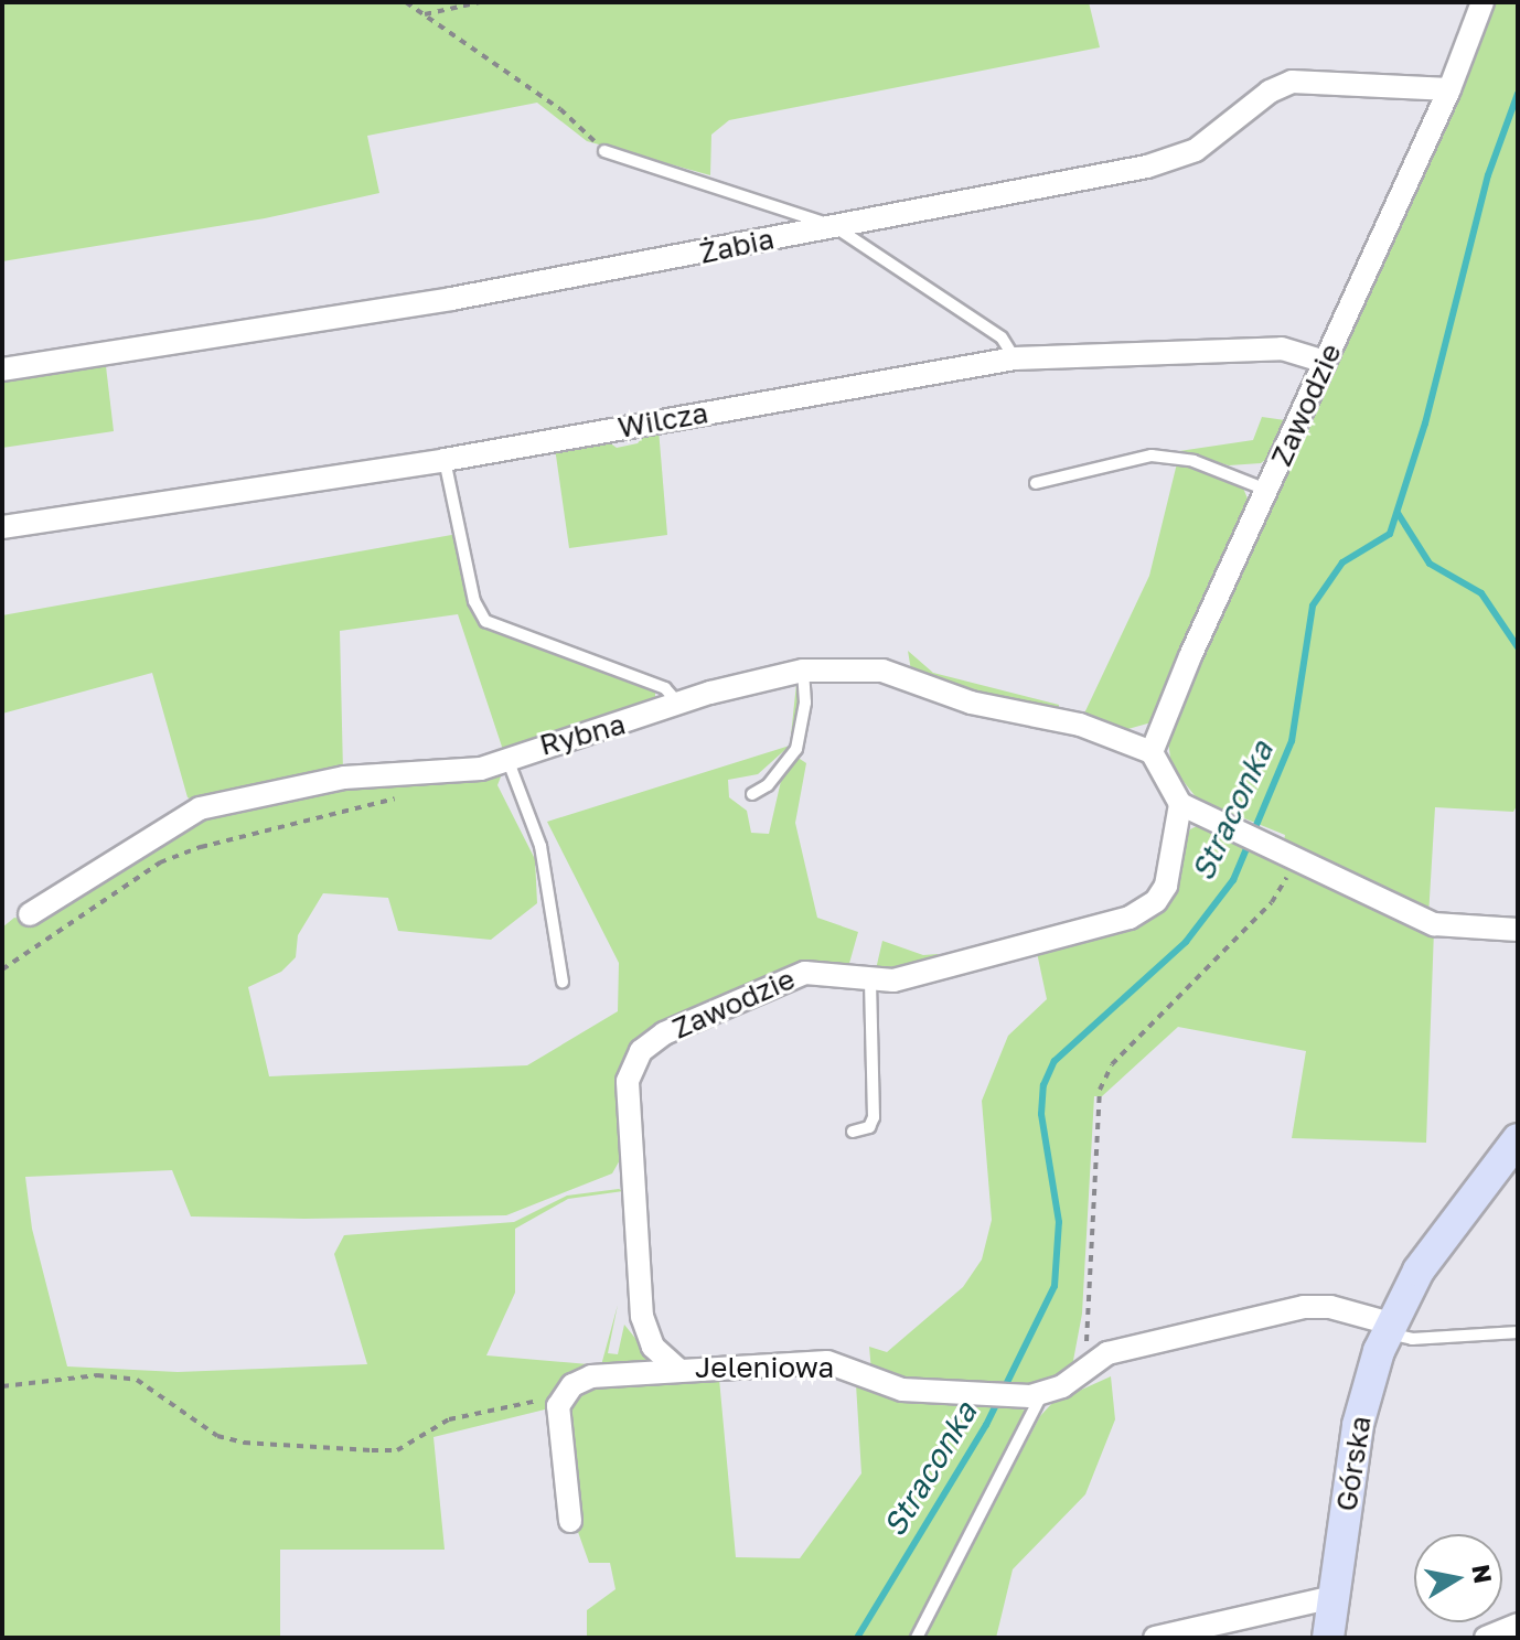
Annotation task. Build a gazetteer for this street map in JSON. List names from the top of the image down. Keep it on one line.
{"streets":{"street":["Żabia","Zawodzie","Wilcza","Rybna","Jeleniowa","Górska"]},"crossings":[["Żabia","Zawodzie"],["Zawodzie","Wilcza"],["Zawodzie","Rybna"],["Zawodzie","Jeleniowa"]],"water":["Straconka"],"north":"right"}
